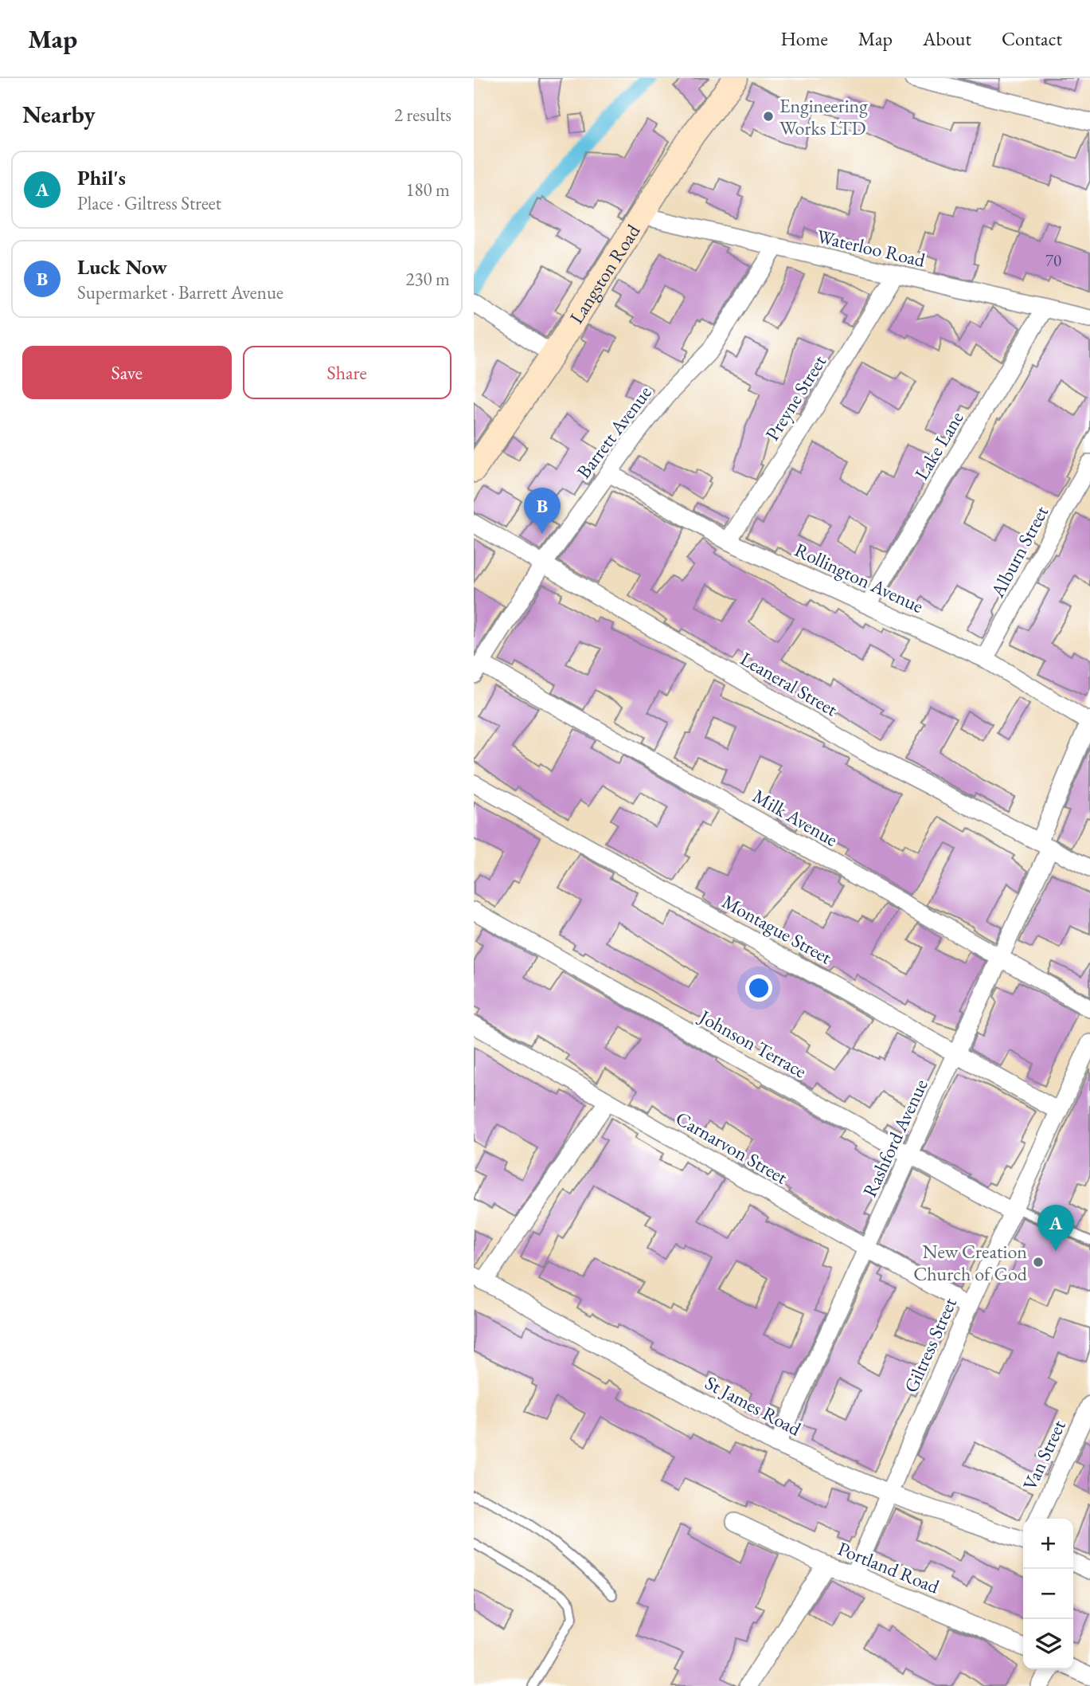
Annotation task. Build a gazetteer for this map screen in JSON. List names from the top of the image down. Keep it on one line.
{"streets":{"street":["Waterloo Road","Langston Road","Preyne Street","Barrett Avenue","Lake Lane","Alburn Street","Rollington Avenue","Leaneral Street","Milk Avenue","Montague Street","Johnson Terrace","Rashford Avenue","Carnarvon Street","Giltress Street","St James Road","Van Street","Portland Road"]},"crossings":[["Waterloo Road","Langston Road"],["Waterloo Road","Preyne Street"],["Waterloo Road","Barrett Avenue"],["Waterloo Road","Lake Lane"],["Preyne Street","Rollington Avenue"],["Barrett Avenue","Rollington Avenue"],["Barrett Avenue","Leaneral Street"],["Barrett Avenue","Milk Avenue"],["Lake Lane","Rollington Avenue"],["Alburn Street","Rollington Avenue"],["Rollington Avenue","Rashford Avenue"],["Leaneral Street","Rashford Avenue"],["Milk Avenue","Rashford Avenue"],["Montague Street","Rashford Avenue"],["Montague Street","Giltress Street"],["Johnson Terrace","Rashford Avenue"],["Johnson Terrace","Giltress Street"],["Rashford Avenue","Carnarvon Street"],["Rashford Avenue","St James Road"],["Carnarvon Street","Giltress Street"],["Giltress Street","St James Road"],["Giltress Street","Portland Road"]],"places":["Engineering Works LTD","New Creation Church of God"],"house_numbers":["70"],"page":{"header":"Map","nav":["Home","Map","About","Contact"],"heading":["Nearby","2 results"],"list":[{"mark":"A","name":"Phil's","note":"Place · Giltress Street","value":"180 m"},{"mark":"B","name":"Luck Now","note":"Supermarket · Barrett Avenue","value":"230 m"}],"buttons":["Save","Share"],"pins":["B","A"],"map_buttons":["+","−"]}}
